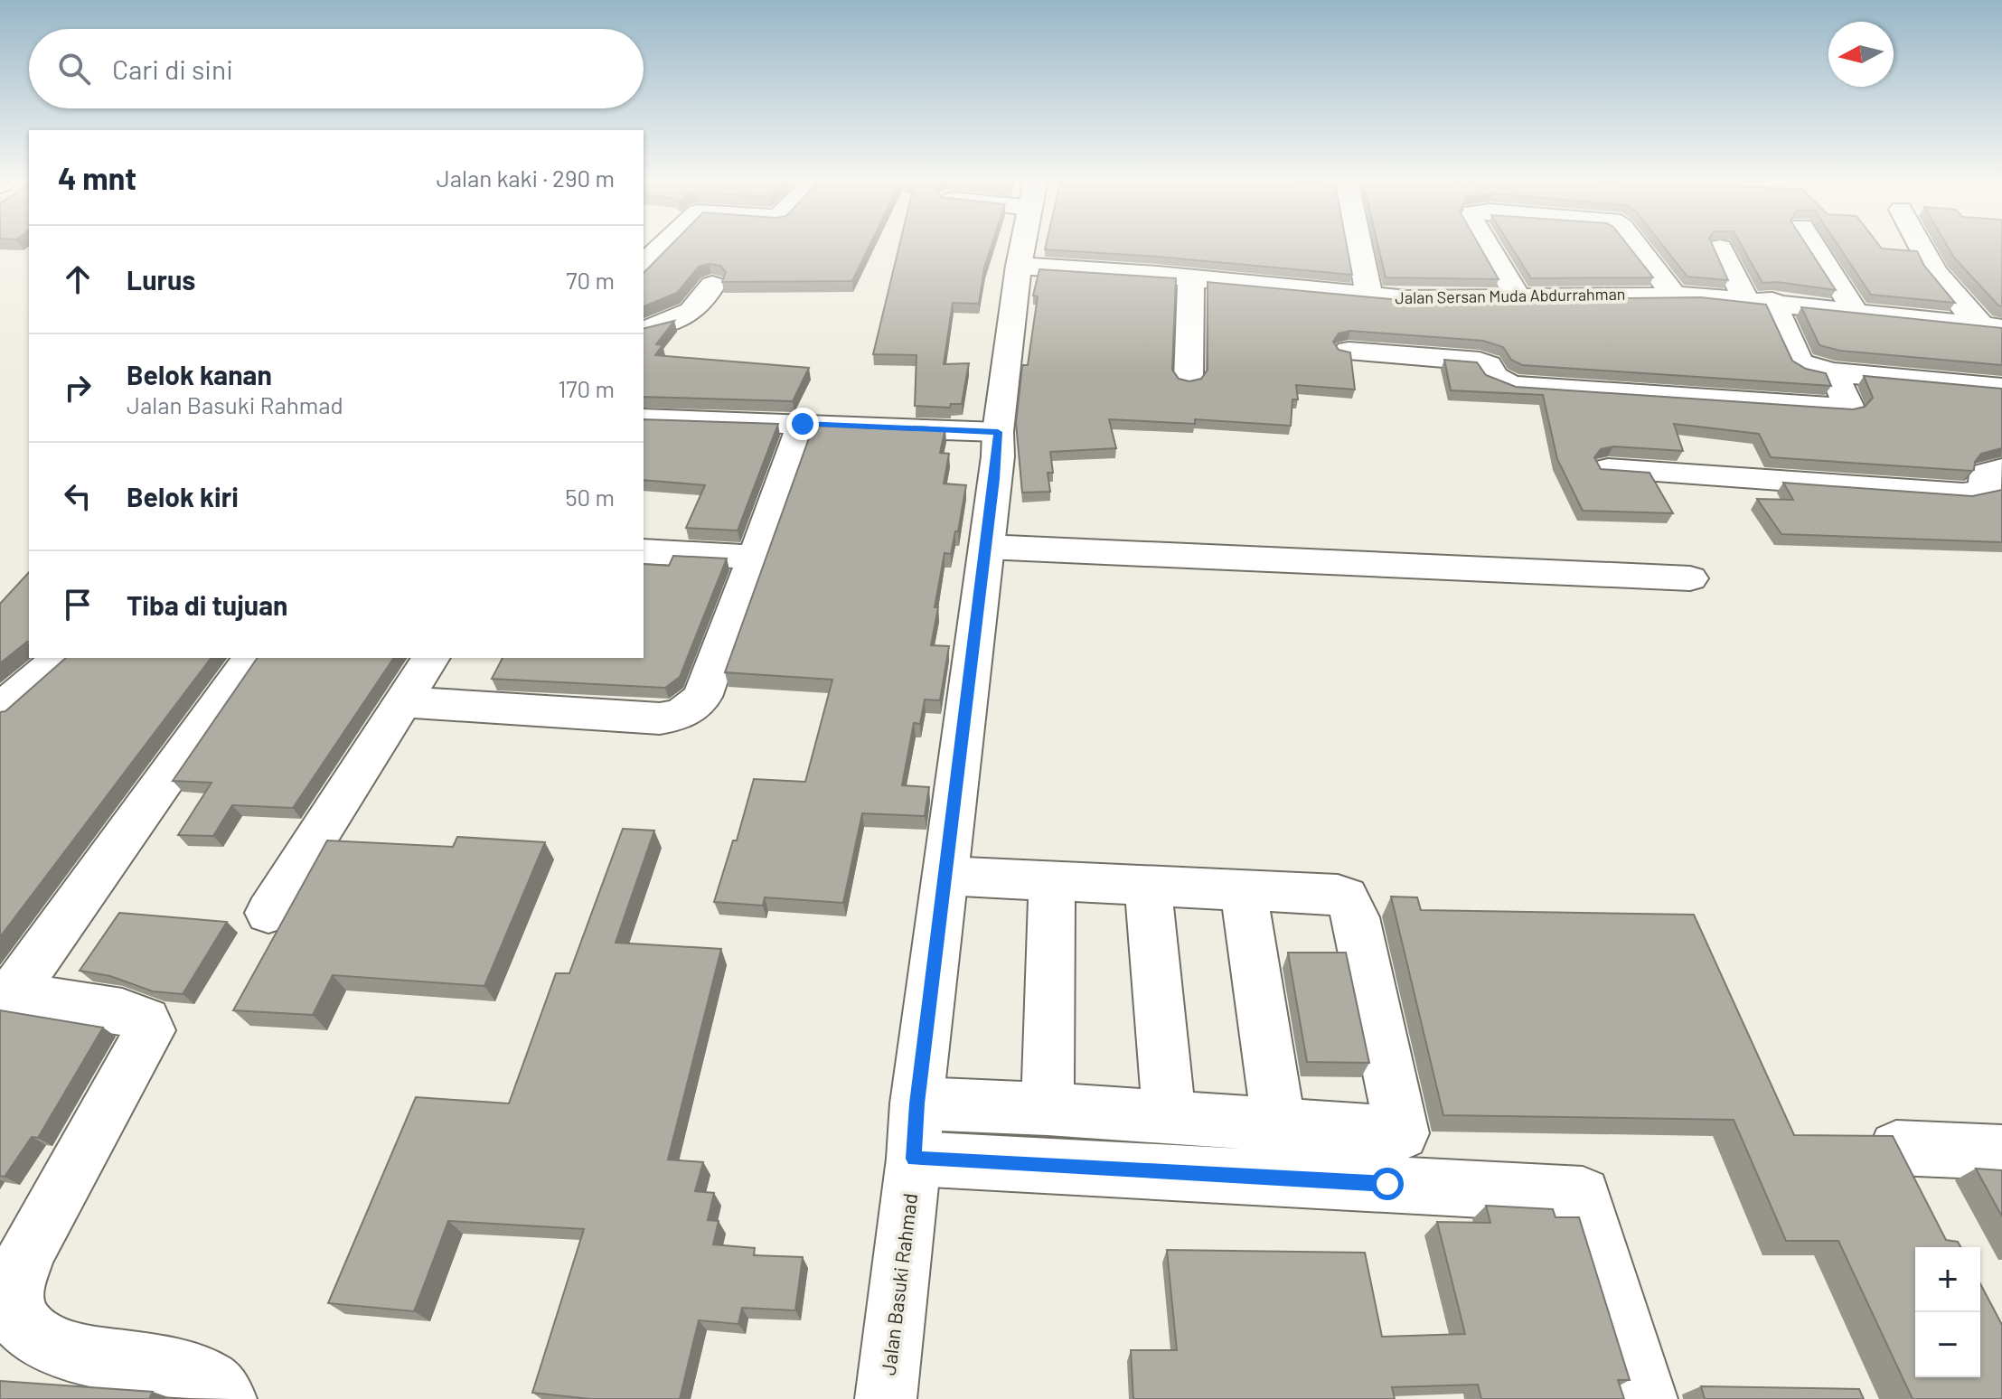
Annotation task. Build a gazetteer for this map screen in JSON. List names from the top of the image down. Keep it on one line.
{"streets":{"main road":["Jalan Sersan Muda Abdurrahman","Jalan Basuki Rahmad"]},"crossings":[["Jalan Sersan Muda Abdurrahman","Jalan Basuki Rahmad"]],"north":"left","page":{"search":"Cari di sini","heading":["4 mnt","Jalan kaki · 290 m"],"list":[["Lurus","70 m"],["Belok kanan","Jalan Basuki Rahmad","170 m"],["Belok kiri","50 m"],"Tiba di tujuan"],"map_buttons":["+","−"]}}
